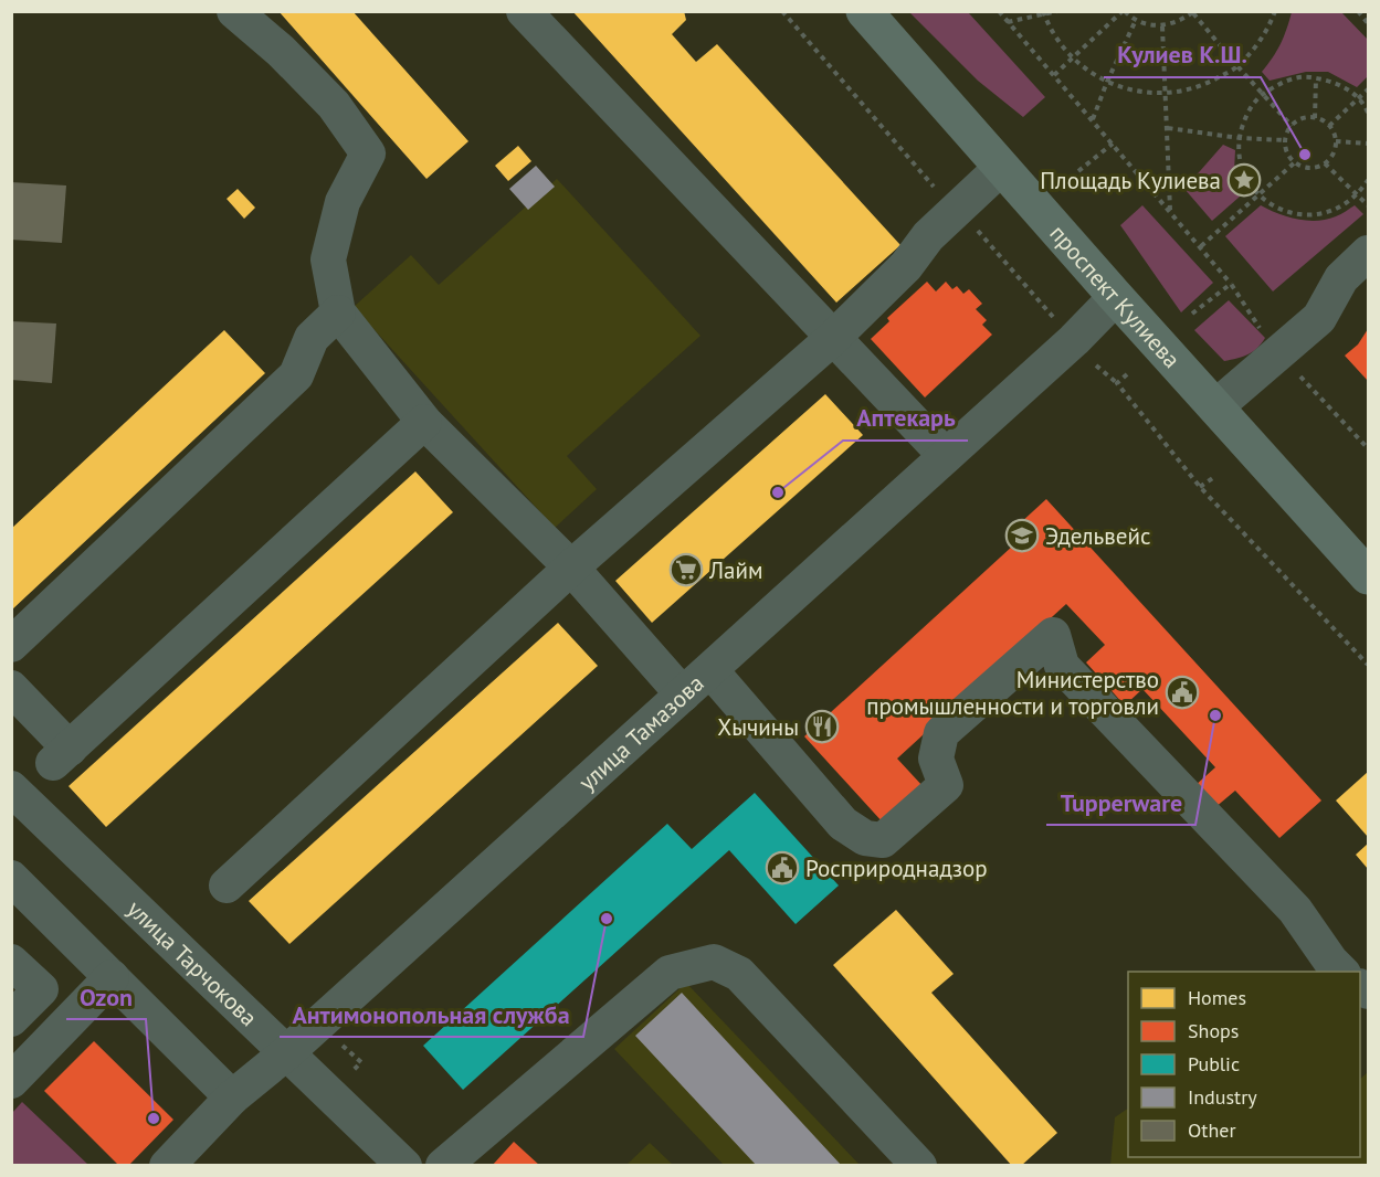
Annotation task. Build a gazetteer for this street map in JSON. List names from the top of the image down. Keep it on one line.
{"streets":{"main road":["проспект Кулиева"],"street":["улица Тамазова","улица Тарчокова"]},"crossings":[["проспект Кулиева","улица Тамазова"],["улица Тамазова","улица Тарчокова"]],"places":{"other":["Кулиев К.Ш.","Аптекарь","Tupperware","Антимонопольная служба","Ozon"],"place":["Площадь Кулиева"],"school or university":["Эдельвейс"],"supermarket":["Лайм"],"public building":["Министерство промышленности и торговли","Росприроднадзор"],"restaurant":["Хычины"]},"legend":["Homes","Shops","Public","Industry","Other"]}
